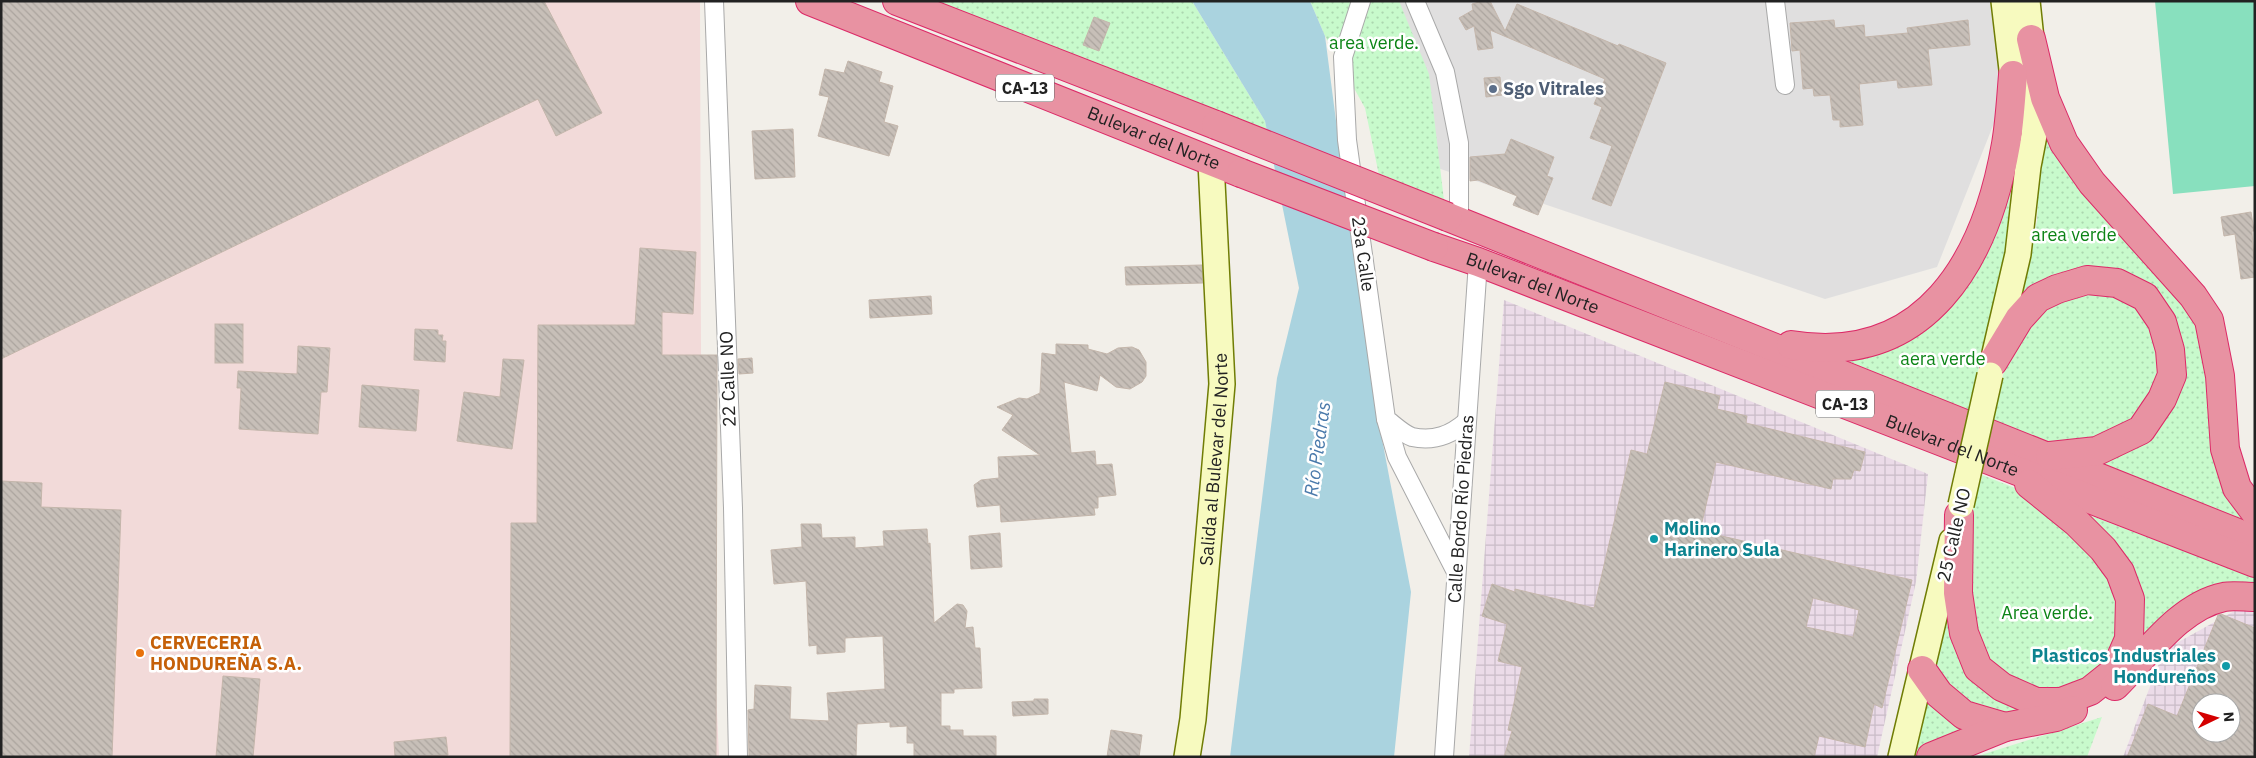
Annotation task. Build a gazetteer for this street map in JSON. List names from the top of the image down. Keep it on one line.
{"streets":{"highway":["CA-13","Bulevar del Norte"],"main road":["Salida al Bulevar del Norte","25 Calle NO"],"street":["23a Calle","22 Calle NO","Calle Bordo Río Piedras"]},"crossings":[["Bulevar del Norte","Salida al Bulevar del Norte"],["Bulevar del Norte","Calle Bordo Río Piedras"],["23a Calle","Calle Bordo Río Piedras"]],"water":["Río Piedras"],"parks":["area verde.","area verde","aera verde","Area verde."],"places":["Sgo Vitrales","Molino Harinero Sula","CERVECERIA HONDUREÑA S.A.","Plasticos Industriales Hondureños"],"north":"right"}
